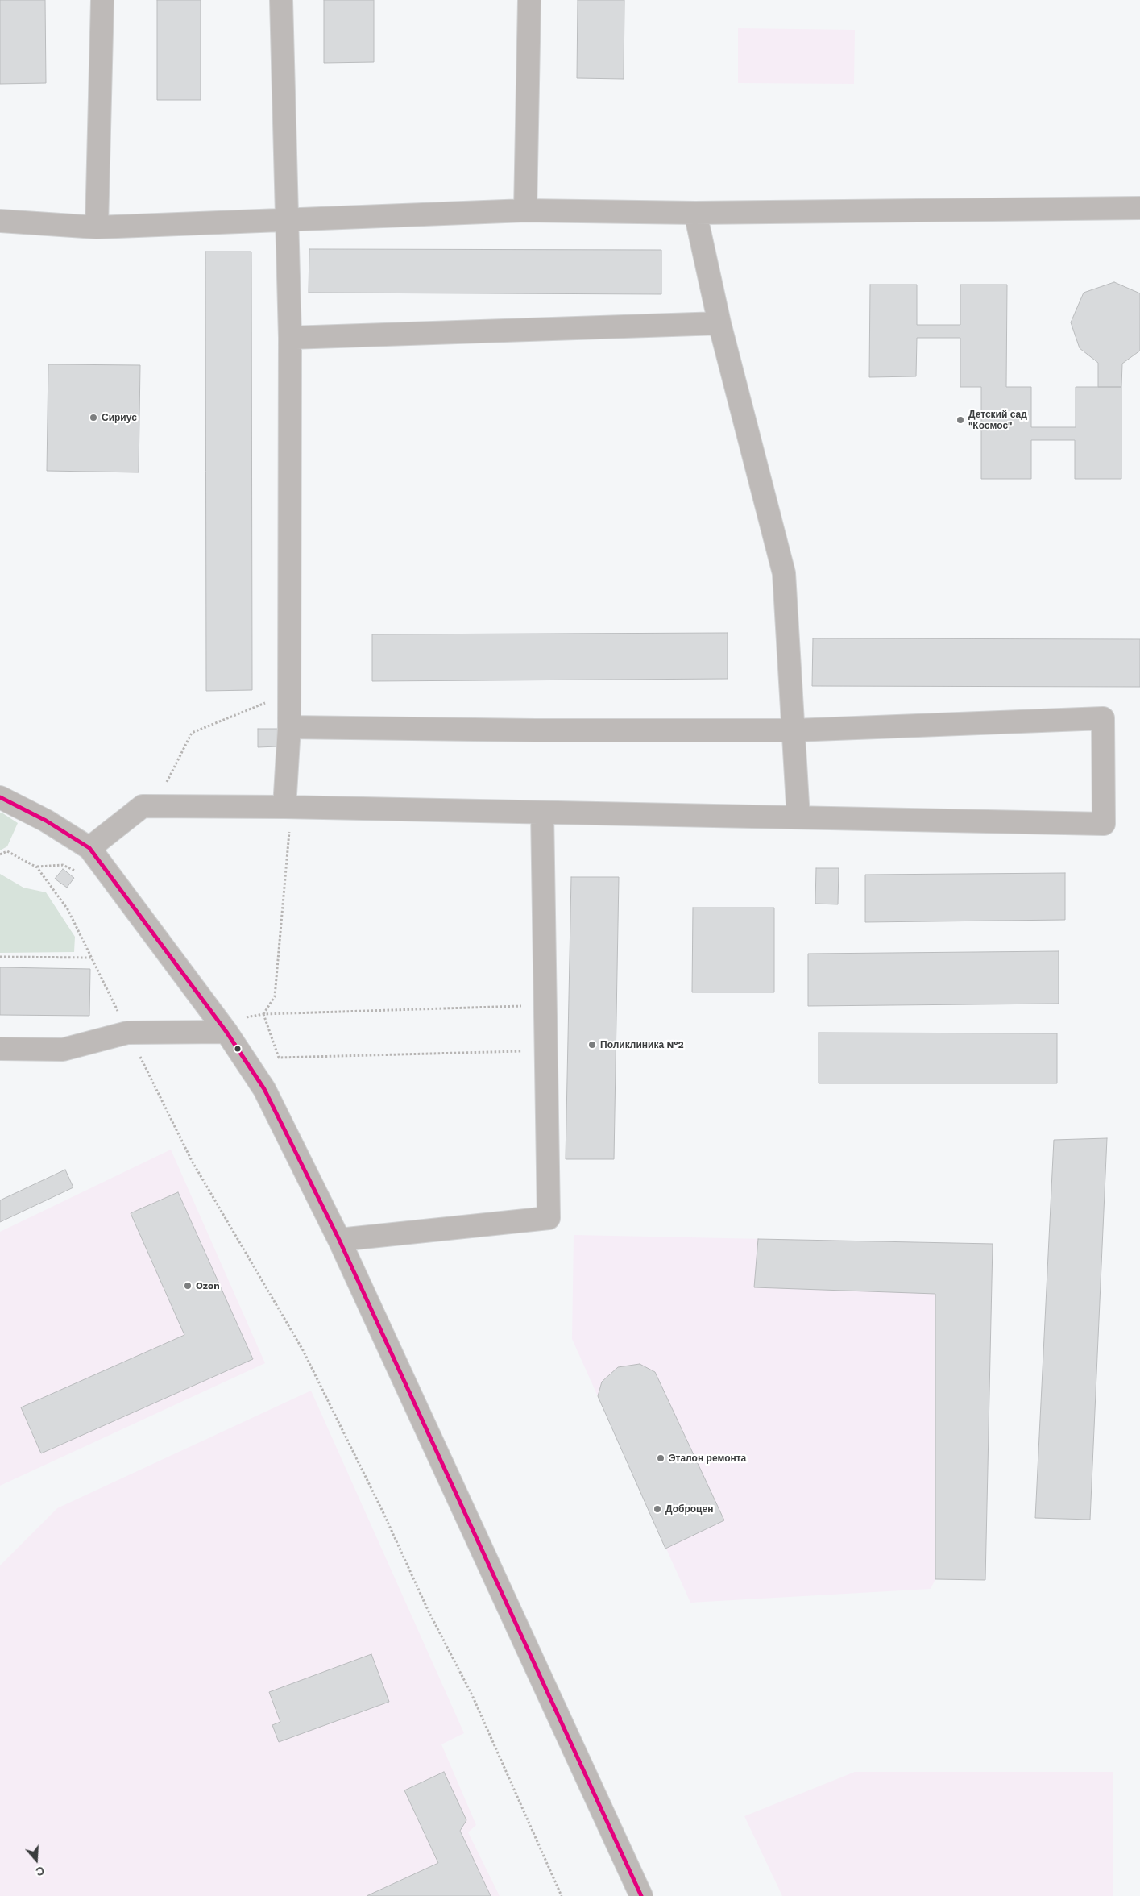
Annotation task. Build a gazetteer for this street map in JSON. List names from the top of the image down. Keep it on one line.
{"places":["Сириус","Детский сад \"Космос\"","Поликлиника №2","Ozon","Эталон ремонта","Доброцен"],"north":"bottom"}
